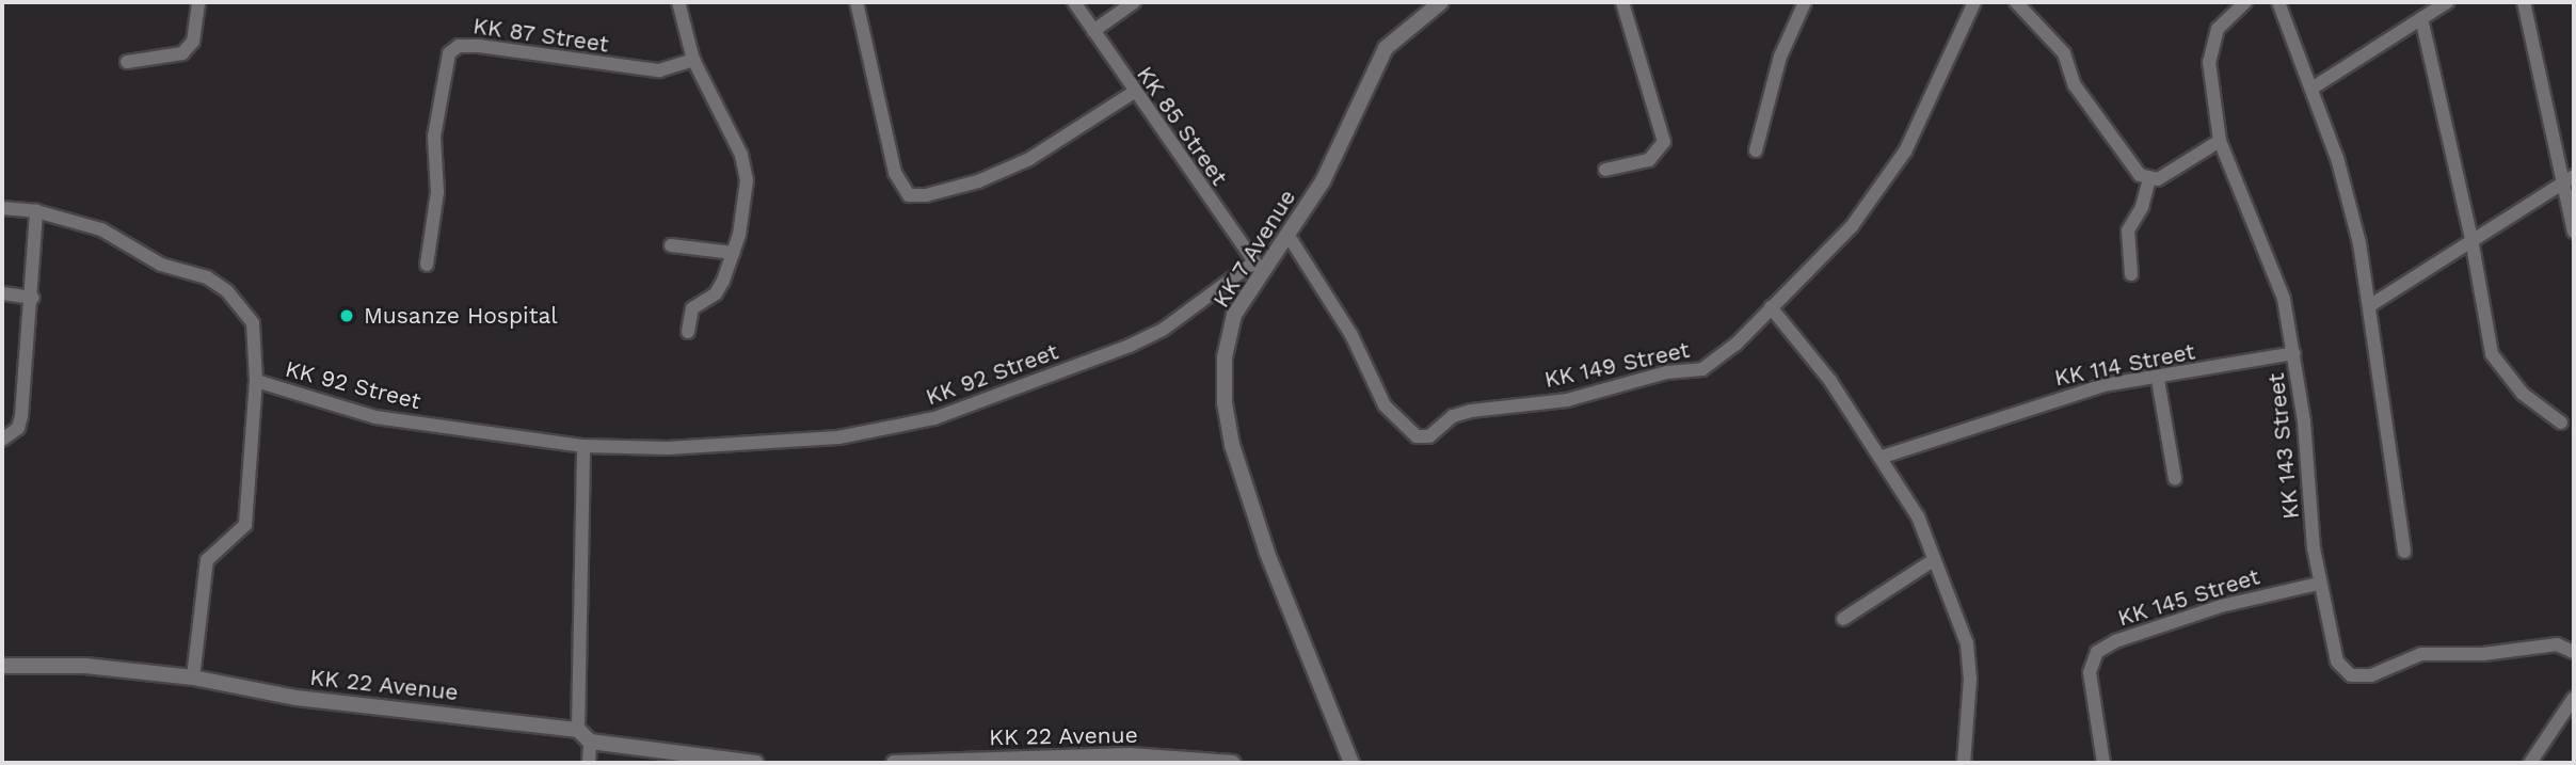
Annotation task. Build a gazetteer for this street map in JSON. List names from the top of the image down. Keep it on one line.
{"streets":{"street":["KK 87 Street","KK 85 Street","KK 7 Avenue","KK 149 Street","KK 114 Street","KK 92 Street","KK 143 Street","KK 145 Street","KK 22 Avenue"]},"crossings":[["KK 85 Street","KK 7 Avenue"],["KK 85 Street","KK 92 Street"],["KK 7 Avenue","KK 149 Street"],["KK 7 Avenue","KK 92 Street"],["KK 114 Street","KK 143 Street"],["KK 143 Street","KK 145 Street"]],"places":["Musanze Hospital"]}
